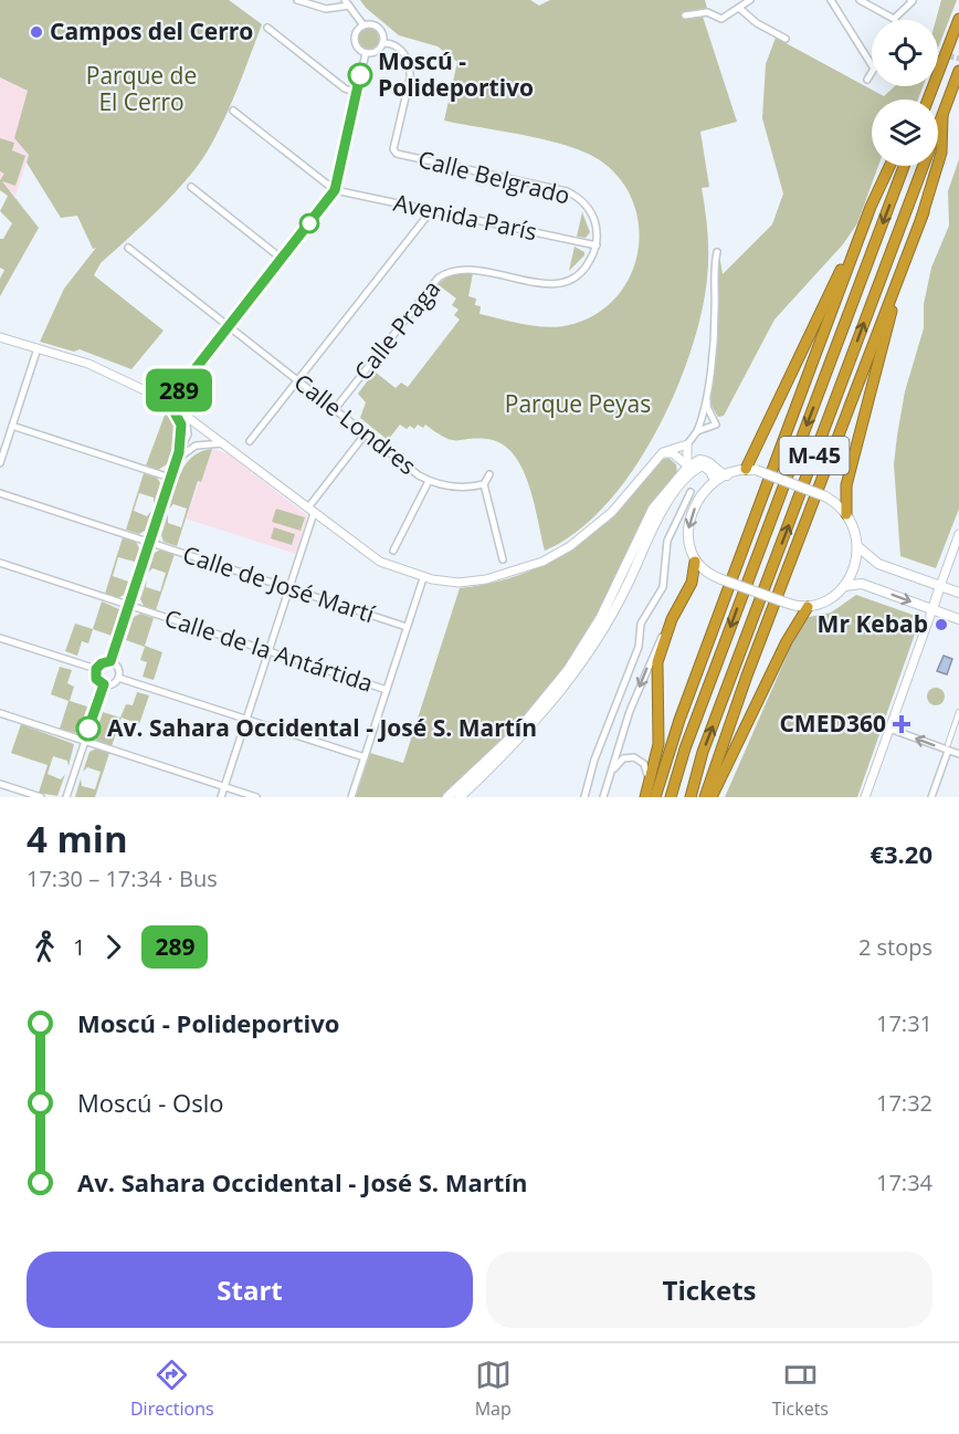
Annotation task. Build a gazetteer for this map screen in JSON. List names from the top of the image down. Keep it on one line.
{"streets":{"highway":["M-45"],"street":["Calle Belgrado","Avenida París","Calle Praga","Calle Londres","Calle de José Martí","Calle de la Antártida"]},"crossings":[["Calle Belgrado","Avenida París"],["Calle Belgrado","Calle Praga"],["Avenida París","Calle Praga"],["Calle Praga","Calle Londres"]],"parks":["Parque de El Cerro","Parque Peyas"],"places":{"other":["Campos del Cerro","Moscú - Polideportivo","Mr Kebab","Av. Sahara Occidental - José S. Martín"],"health":["CMED360"]},"lines":["bus line 289"],"page":{"on_map":"289","heading":["4 min","17:30 – 17:34 · Bus","€3.20"],"legs":["1","289","2 stops"],"list":[{"name":"Moscú - Polideportivo","value":"17:31"},{"name":"Moscú - Oslo","value":"17:32"},{"name":"Av. Sahara Occidental - José S. Martín","value":"17:34"}],"buttons":["Start","Tickets"],"tabs":["Directions","Map","Tickets"]}}
